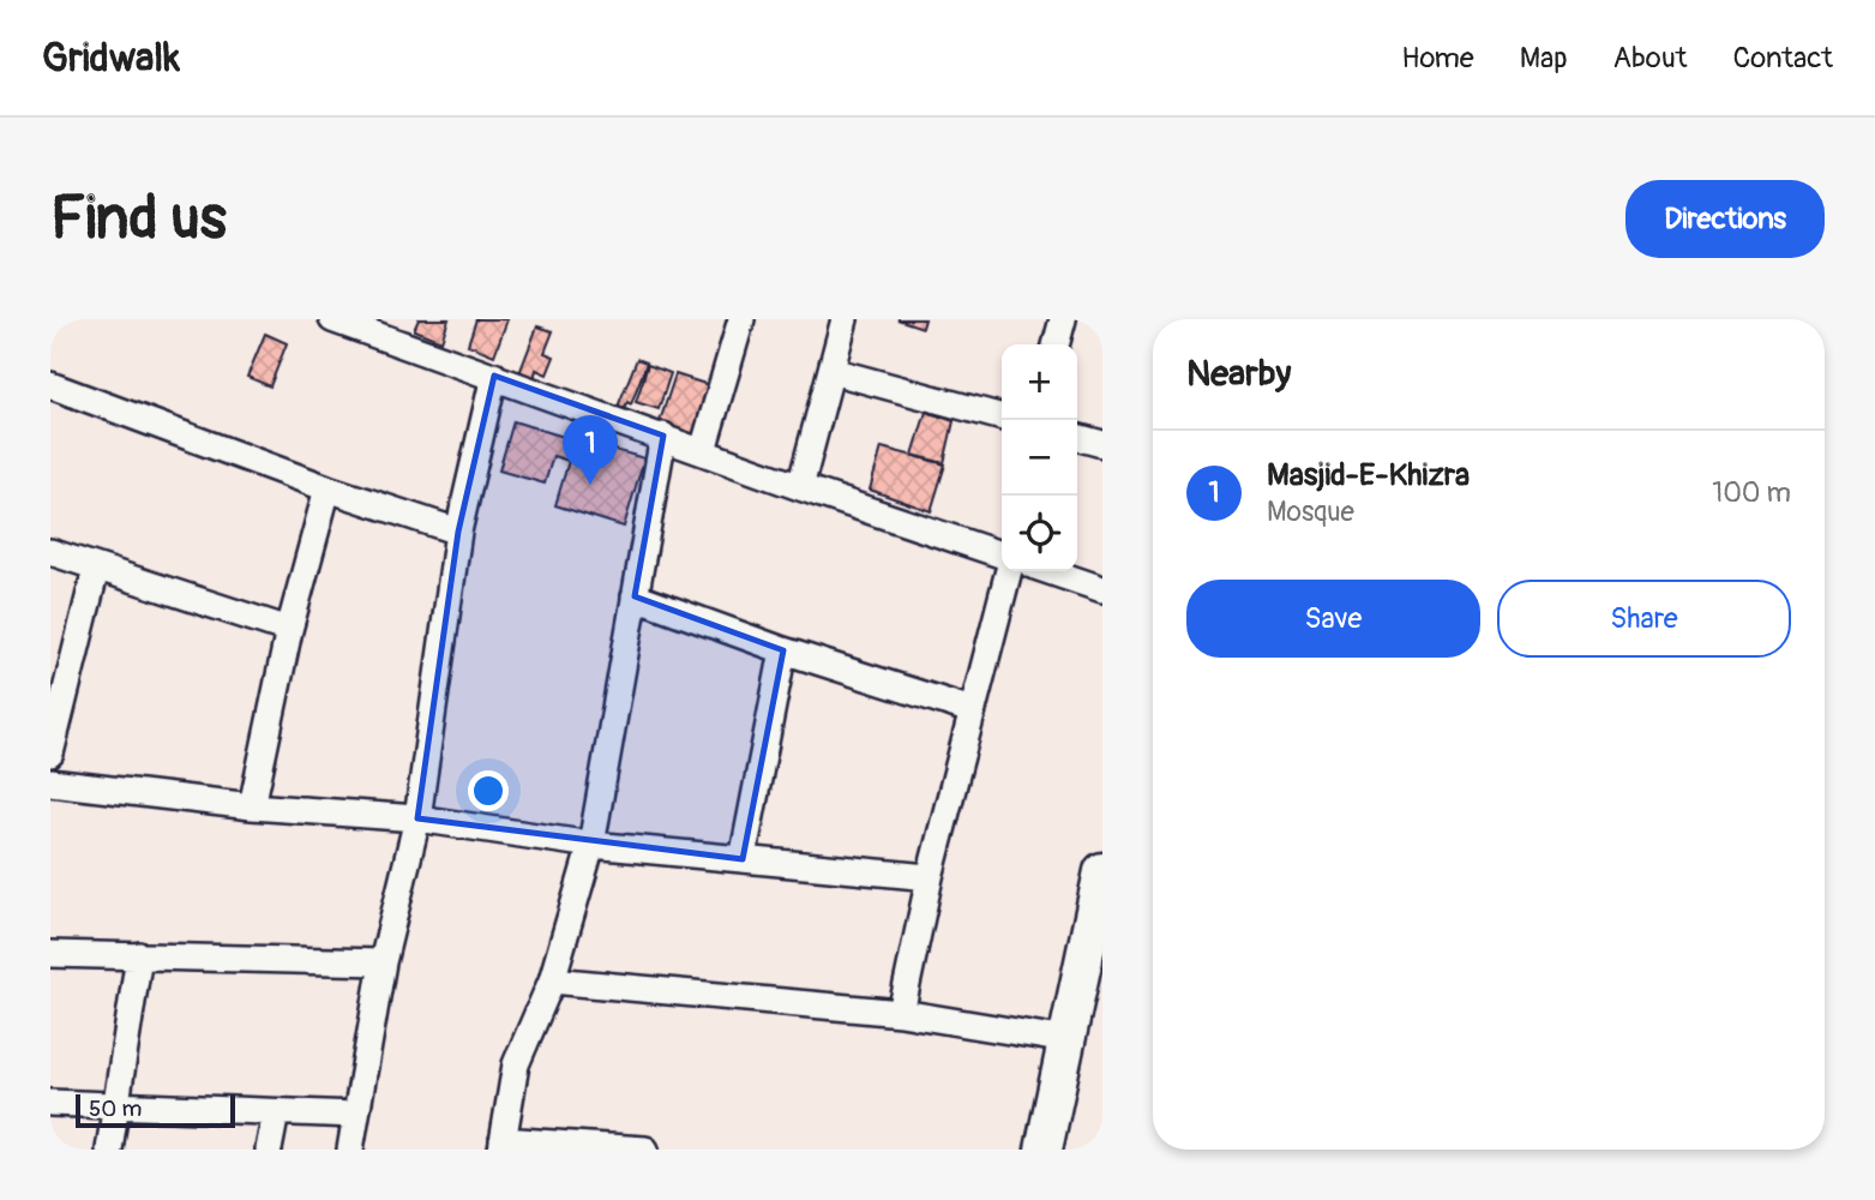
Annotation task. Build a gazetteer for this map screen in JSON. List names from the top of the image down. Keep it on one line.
{"scale_bar":"50 m","page":{"header":"Gridwalk","nav":["Home","Map","About","Contact"],"buttons":["Directions",["Save","Share"]],"title":"Find us","heading":"Nearby","map_buttons":["+","−"],"pins":"1","list":[{"mark":"1","name":"Masjid-E-Khizra","note":"Mosque","value":"100 m"}],"scale":"50 m"}}
